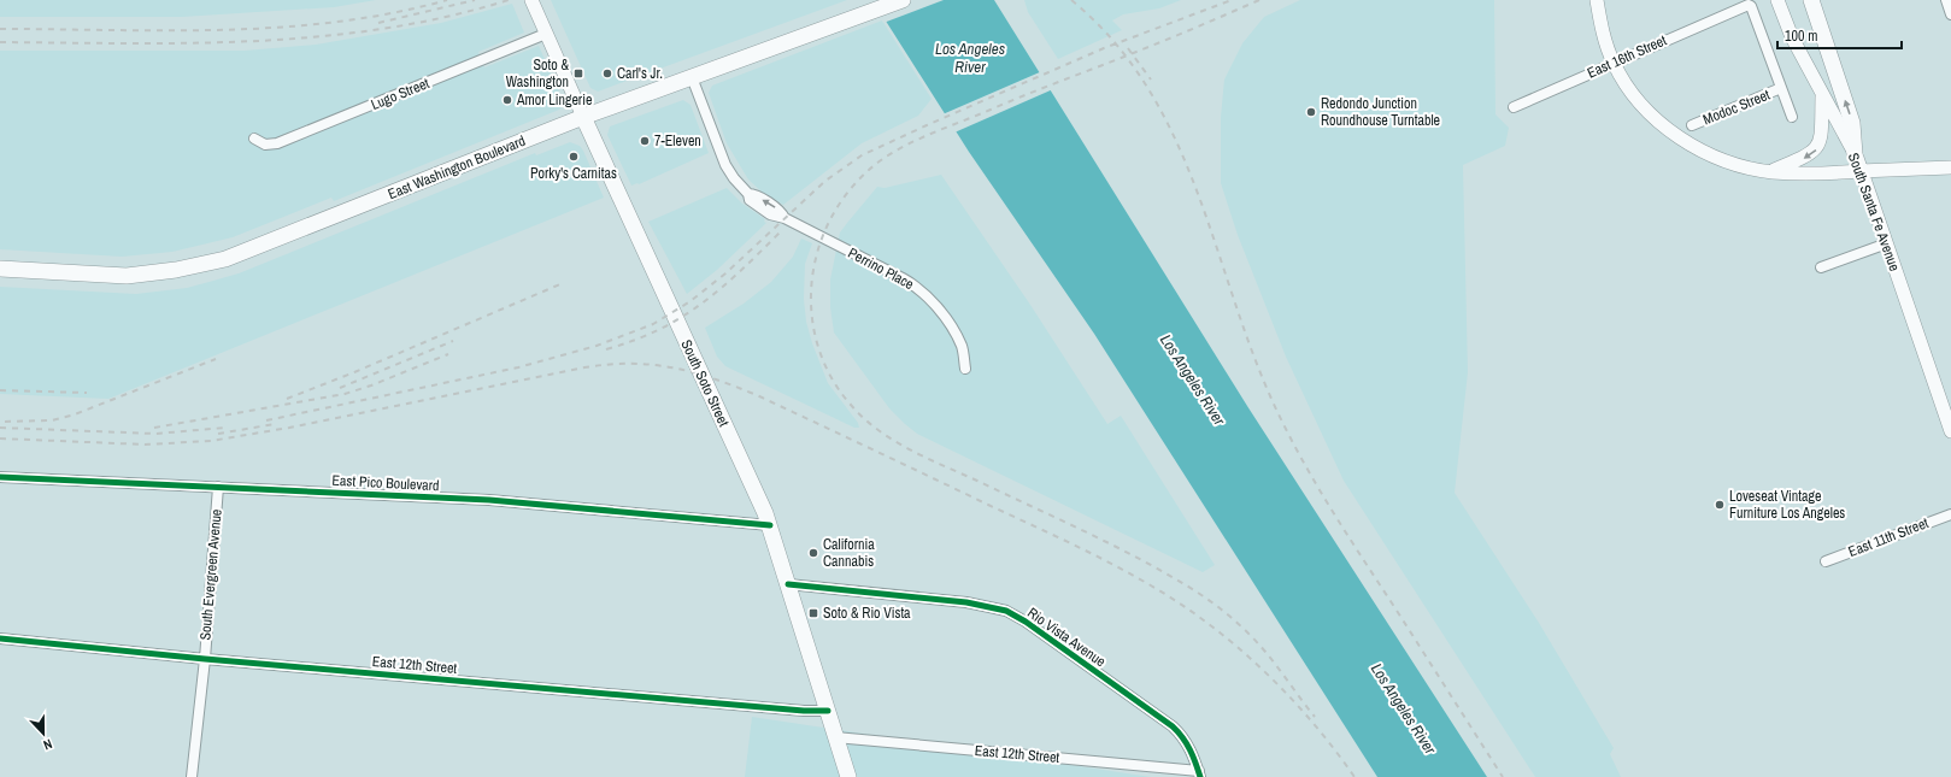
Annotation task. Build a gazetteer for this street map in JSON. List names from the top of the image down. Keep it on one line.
{"streets":{"main road":["East Washington Boulevard","South Santa Fe Avenue","South Soto Street"],"street":["East 16th Street","Lugo Street","Modoc Street","Perrino Place","East Pico Boulevard","East 11th Street","South Evergreen Avenue","Rio Vista Avenue","East 12th Street"]},"crossings":[["East 16th Street","Modoc Street"],["Lugo Street","South Soto Street"],["East Washington Boulevard","Perrino Place"],["East Washington Boulevard","South Soto Street"],["South Soto Street","East Pico Boulevard"],["South Soto Street","Rio Vista Avenue"],["South Soto Street","East 12th Street"],["East Pico Boulevard","South Evergreen Avenue"],["South Evergreen Avenue","East 12th Street"],["Rio Vista Avenue","East 12th Street"]],"water":["Los Angeles River"],"places":{"transit":["Soto & Washington","Soto & Rio Vista"],"other":["Carl's Jr.","Amor Lingerie","Redondo Junction Roundhouse Turntable","7-Eleven","Porky's Carnitas","Loveseat Vintage Furniture Los Angeles","California Cannabis"]},"scale_bar":"100 m","north":"bottom"}
